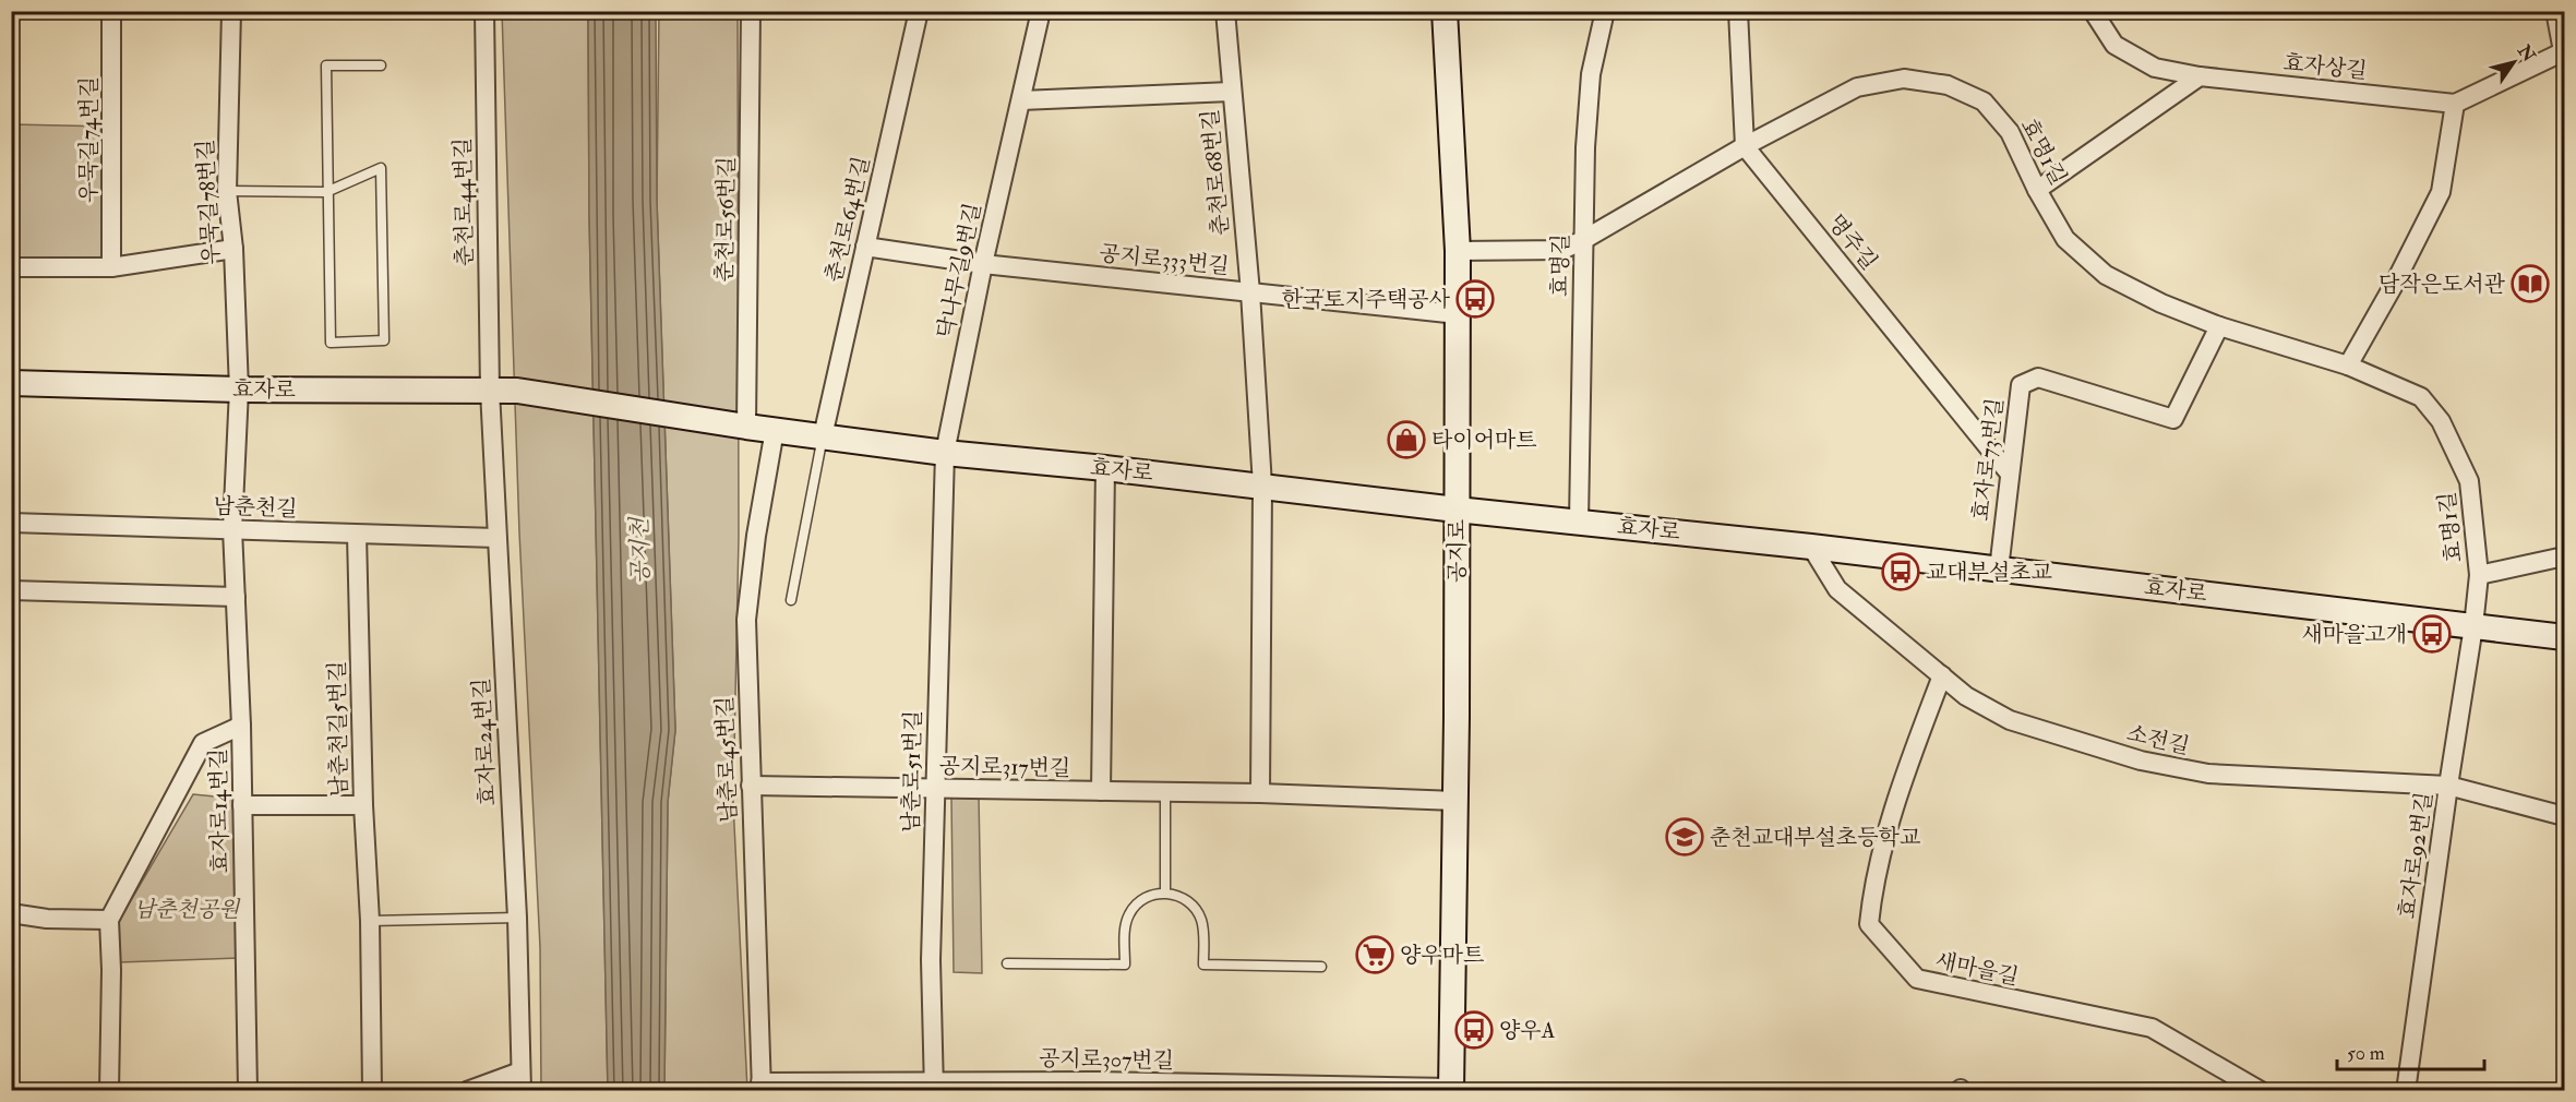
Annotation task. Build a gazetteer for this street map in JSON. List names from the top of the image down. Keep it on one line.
{"streets":{"street":["효자상길","우묵길74번길","효명1길","춘천로68번길","우묵길78번길","춘천로44번길","춘천로56번길","춘천로64번길","명주길","공지로333번길","효명길","닥나무길9번길","효자로","효자로73번길","남춘천길","공지로","남춘천길5번길","소전길","효자로24번길","남춘로45번길","공지로317번길","남춘로51번길","효자로14번길","효자로92번길","새마을길","공지로307번길"]},"crossings":[["효명1길","명주길"],["효명1길","효명길"],["효명1길","효자로"],["효명1길","효자로73번길"],["효명1길","공지로"],["효명1길","효자로92번길"],["춘천로68번길","공지로333번길"],["춘천로68번길","효자로"],["우묵길78번길","효자로"],["우묵길78번길","효자로14번길"],["춘천로44번길","효자로"],["춘천로44번길","효자로24번길"],["춘천로56번길","효자로"],["춘천로64번길","공지로333번길"],["춘천로64번길","효자로"],["명주길","효자로73번길"],["공지로333번길","닥나무길9번길"],["공지로333번길","공지로"],["효명길","효자로"],["닥나무길9번길","효자로"],["닥나무길9번길","남춘로51번길"],["효자로","효자로73번길"],["효자로","공지로"],["효자로","소전길"],["효자로","효자로24번길"],["효자로","남춘로45번길"],["효자로","공지로317번길"],["효자로","남춘로51번길"],["효자로","효자로14번길"],["효자로","효자로92번길"],["남춘천길","남춘천길5번길"],["남춘천길","효자로24번길"],["남춘천길","효자로14번길"],["공지로","공지로317번길"],["공지로","공지로307번길"],["소전길","효자로92번길"],["소전길","새마을길"],["남춘로45번길","공지로317번길"],["남춘로45번길","공지로307번길"],["공지로317번길","남춘로51번길"],["남춘로51번길","공지로307번길"]],"water":["공지천"],"parks":["남춘천공원"],"places":{"library":["담작은도서관"],"bus stop":["한국토지주택공사","교대부설초교","새마을고개","양우A"],"shop":["타이어마트"],"school or university":["춘천교대부설초등학교"],"supermarket":["양우마트"]},"scale_bar":"50 m","north":"top right"}
